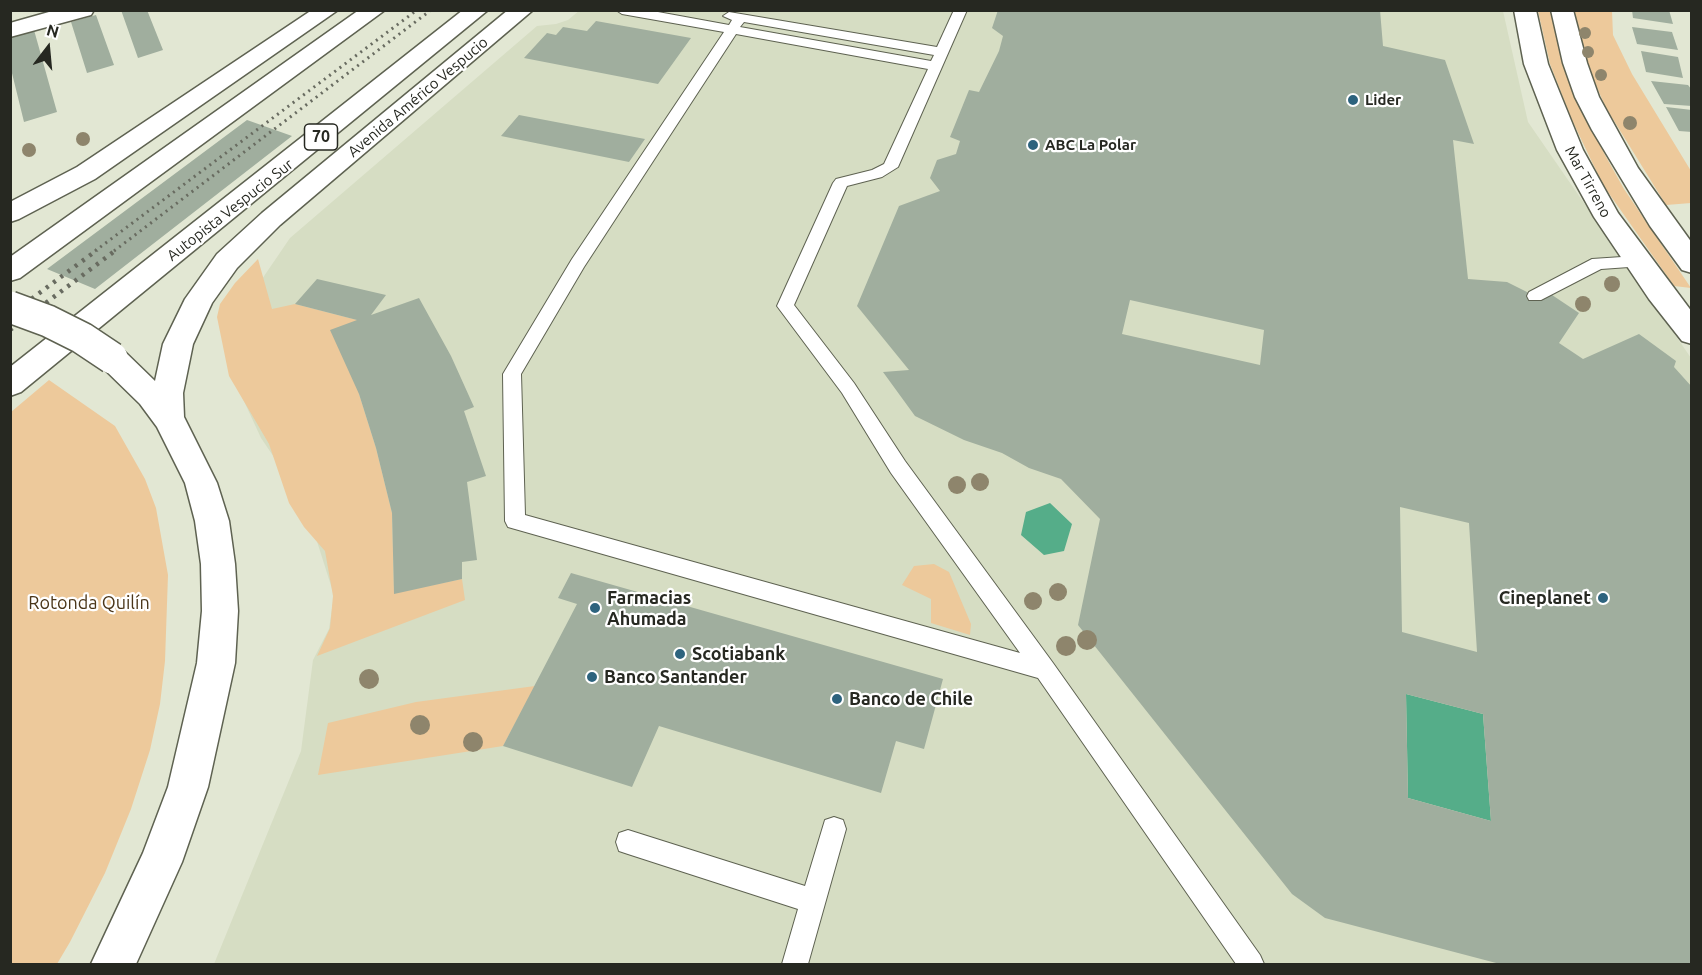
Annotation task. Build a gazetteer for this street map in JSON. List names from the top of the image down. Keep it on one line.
{"streets":{"main road":["Avenida Américo Vespucio","70","Mar Tirreno","Autopista Vespucio Sur"]},"parks":["Rotonda Quilín"],"places":["Lider","ABC La Polar","Cineplanet","Farmacias Ahumada","Scotiabank","Banco Santander","Banco de Chile"],"north":"top"}
